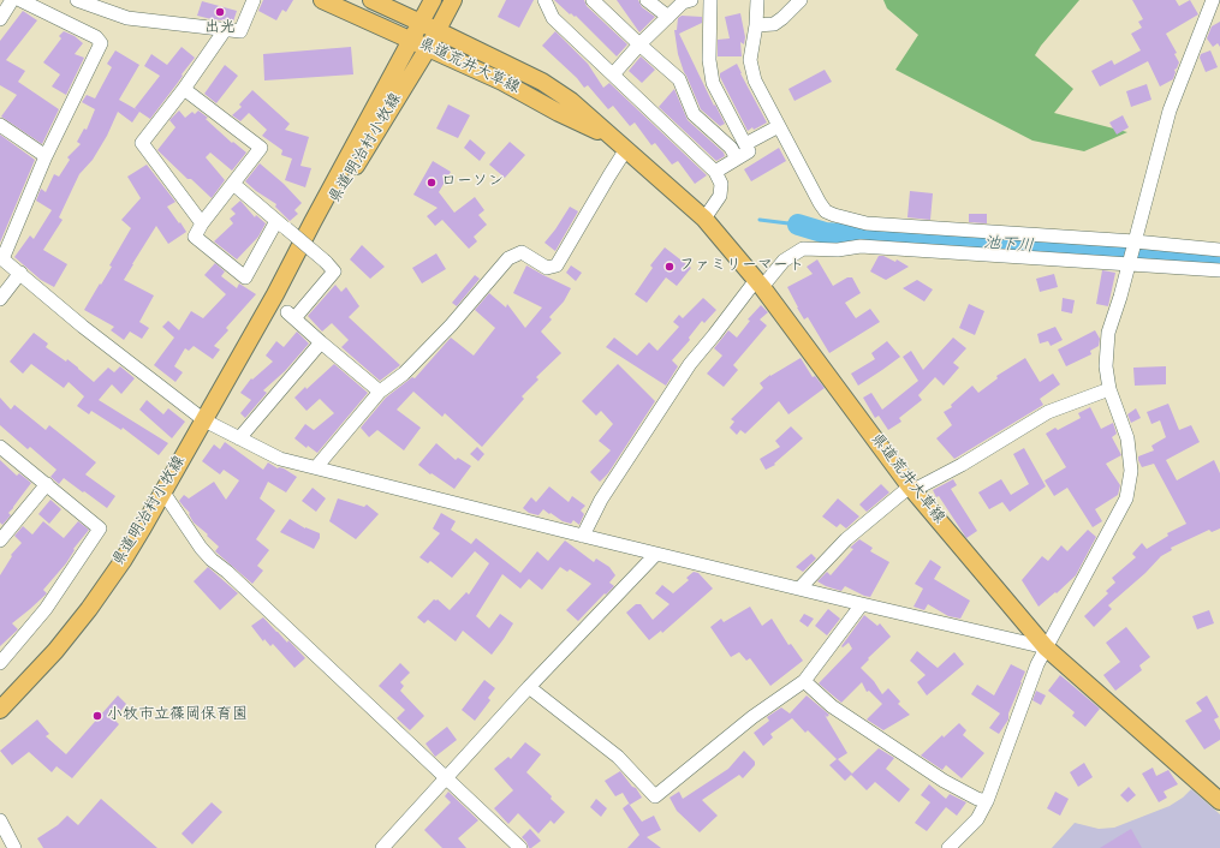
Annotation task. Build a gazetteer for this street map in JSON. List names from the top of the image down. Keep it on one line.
{"streets":{"main road":["県道荒井大草線","県道明治村小牧線"]},"crossings":[["県道荒井大草線","県道明治村小牧線"]],"water":["池下川"],"places":["出光","ローソン","ファミリーマート","小牧市立篠岡保育園"]}
